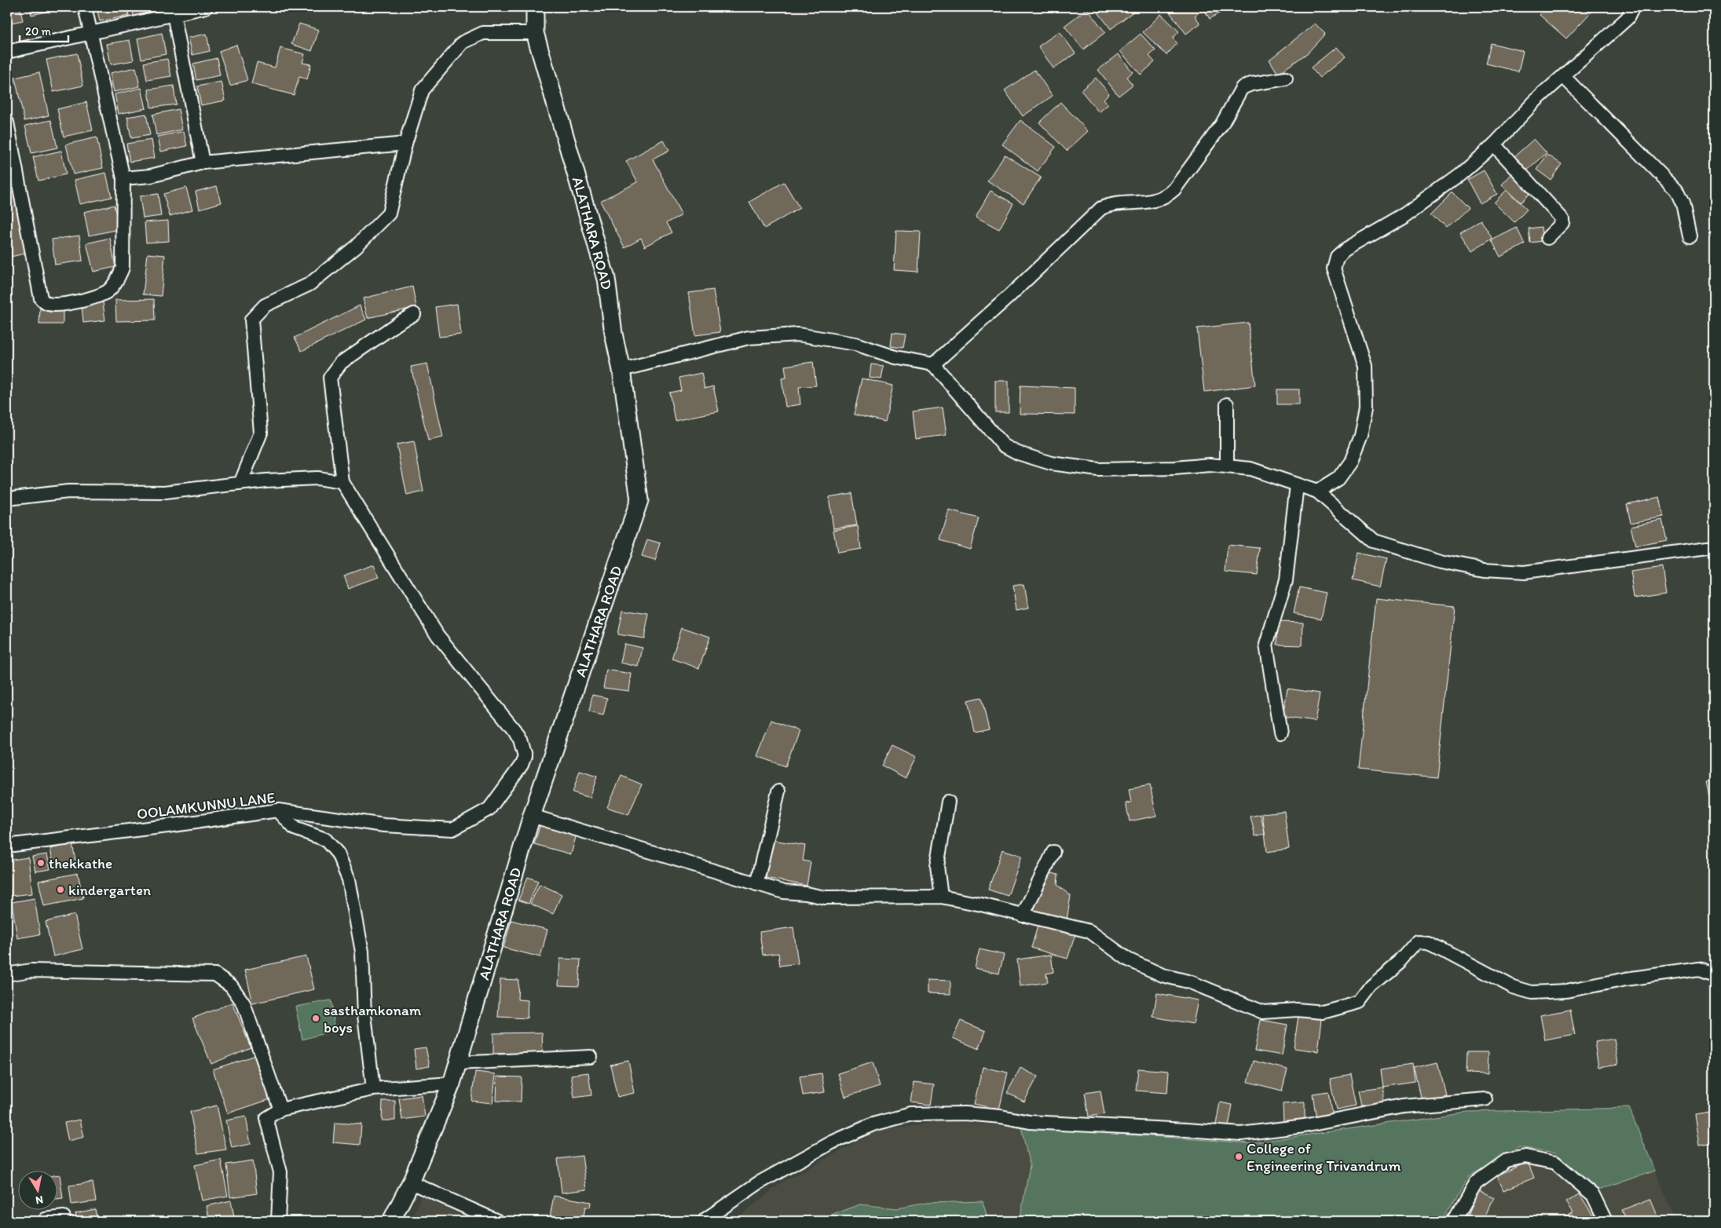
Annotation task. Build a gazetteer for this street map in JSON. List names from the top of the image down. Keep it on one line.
{"streets":{"street":["ALATHARA ROAD","OOLAMKUNNU LANE"]},"places":["thekkathe","kindergarten","sasthamkonam boys","College of Engineering Trivandrum"],"scale_bar":"20 m","north":"bottom"}
